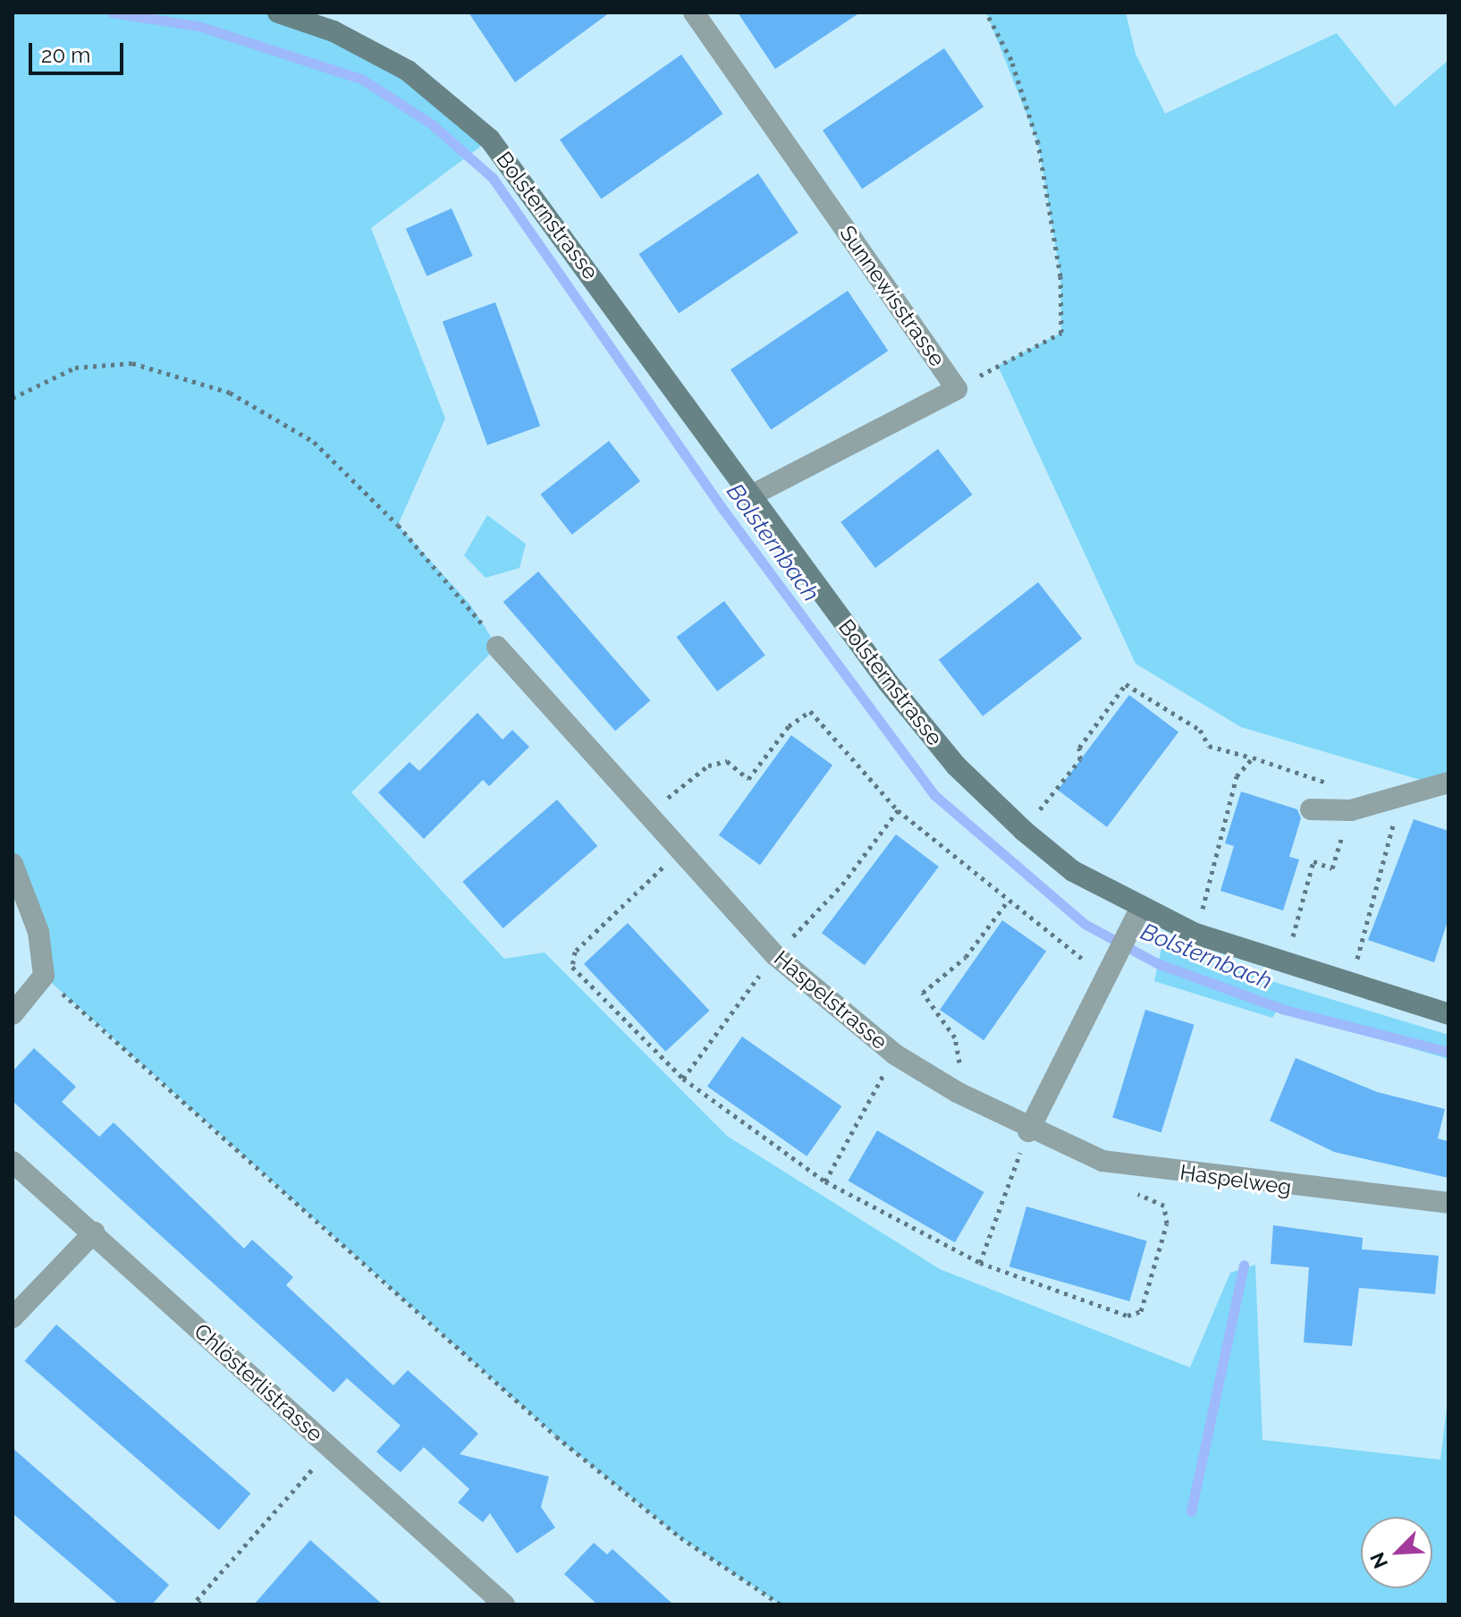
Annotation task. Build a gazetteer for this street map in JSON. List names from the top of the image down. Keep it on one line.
{"streets":{"street":["Bolsternstrasse","Sunnewisstrasse","Haspelstrasse","Haspelweg","Chlösterlistrasse"]},"crossings":[["Bolsternstrasse","Sunnewisstrasse"],["Haspelstrasse","Haspelweg"]],"water":["Bolsternbach"],"scale_bar":"20 m","north":"bottom left"}
